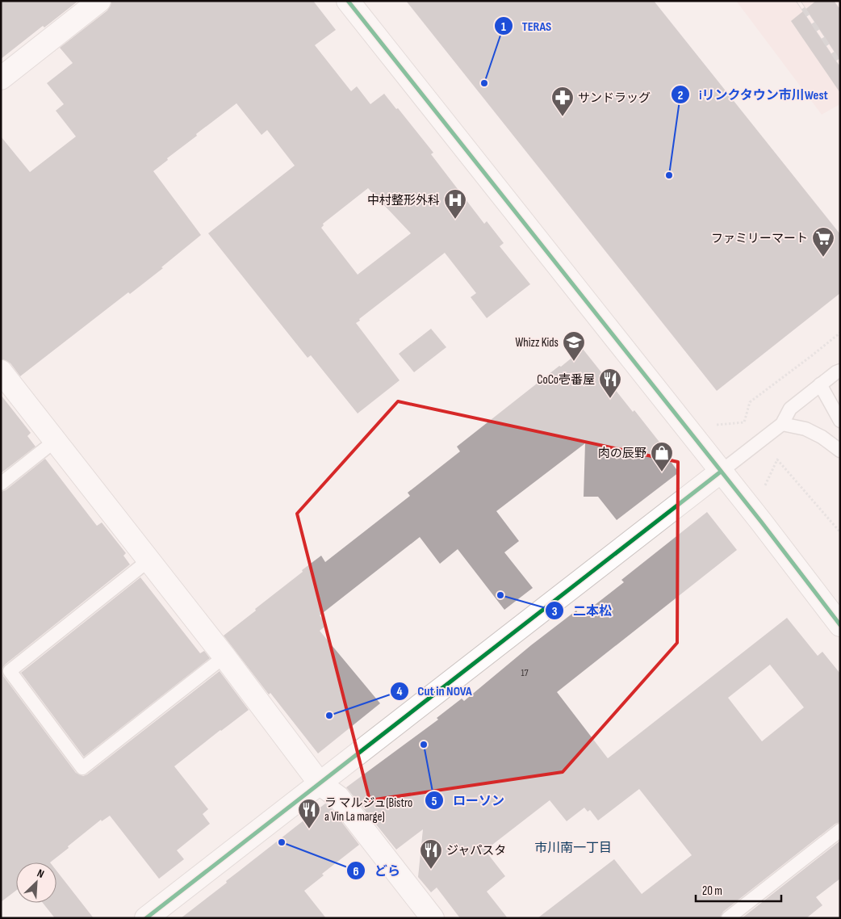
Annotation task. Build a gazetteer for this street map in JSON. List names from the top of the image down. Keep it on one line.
{"districts":["市川南一丁目"],"places":{"other":["TERAS","iリンクタウン市川West","二本松","Cut in NOVA","ローソン","どら"],"pharmacy":["サンドラッグ"],"hospital":["中村整形外科"],"supermarket":["ファミリーマート"],"school or university":["Whizz Kids"],"restaurant":["CoCo壱番屋","ラ マルジュ(Bistro a Vin La marge)","ジャパスタ"],"shop":["肉の辰野"]},"house_numbers":["17"],"scale_bar":"20 m","north":"top right"}
